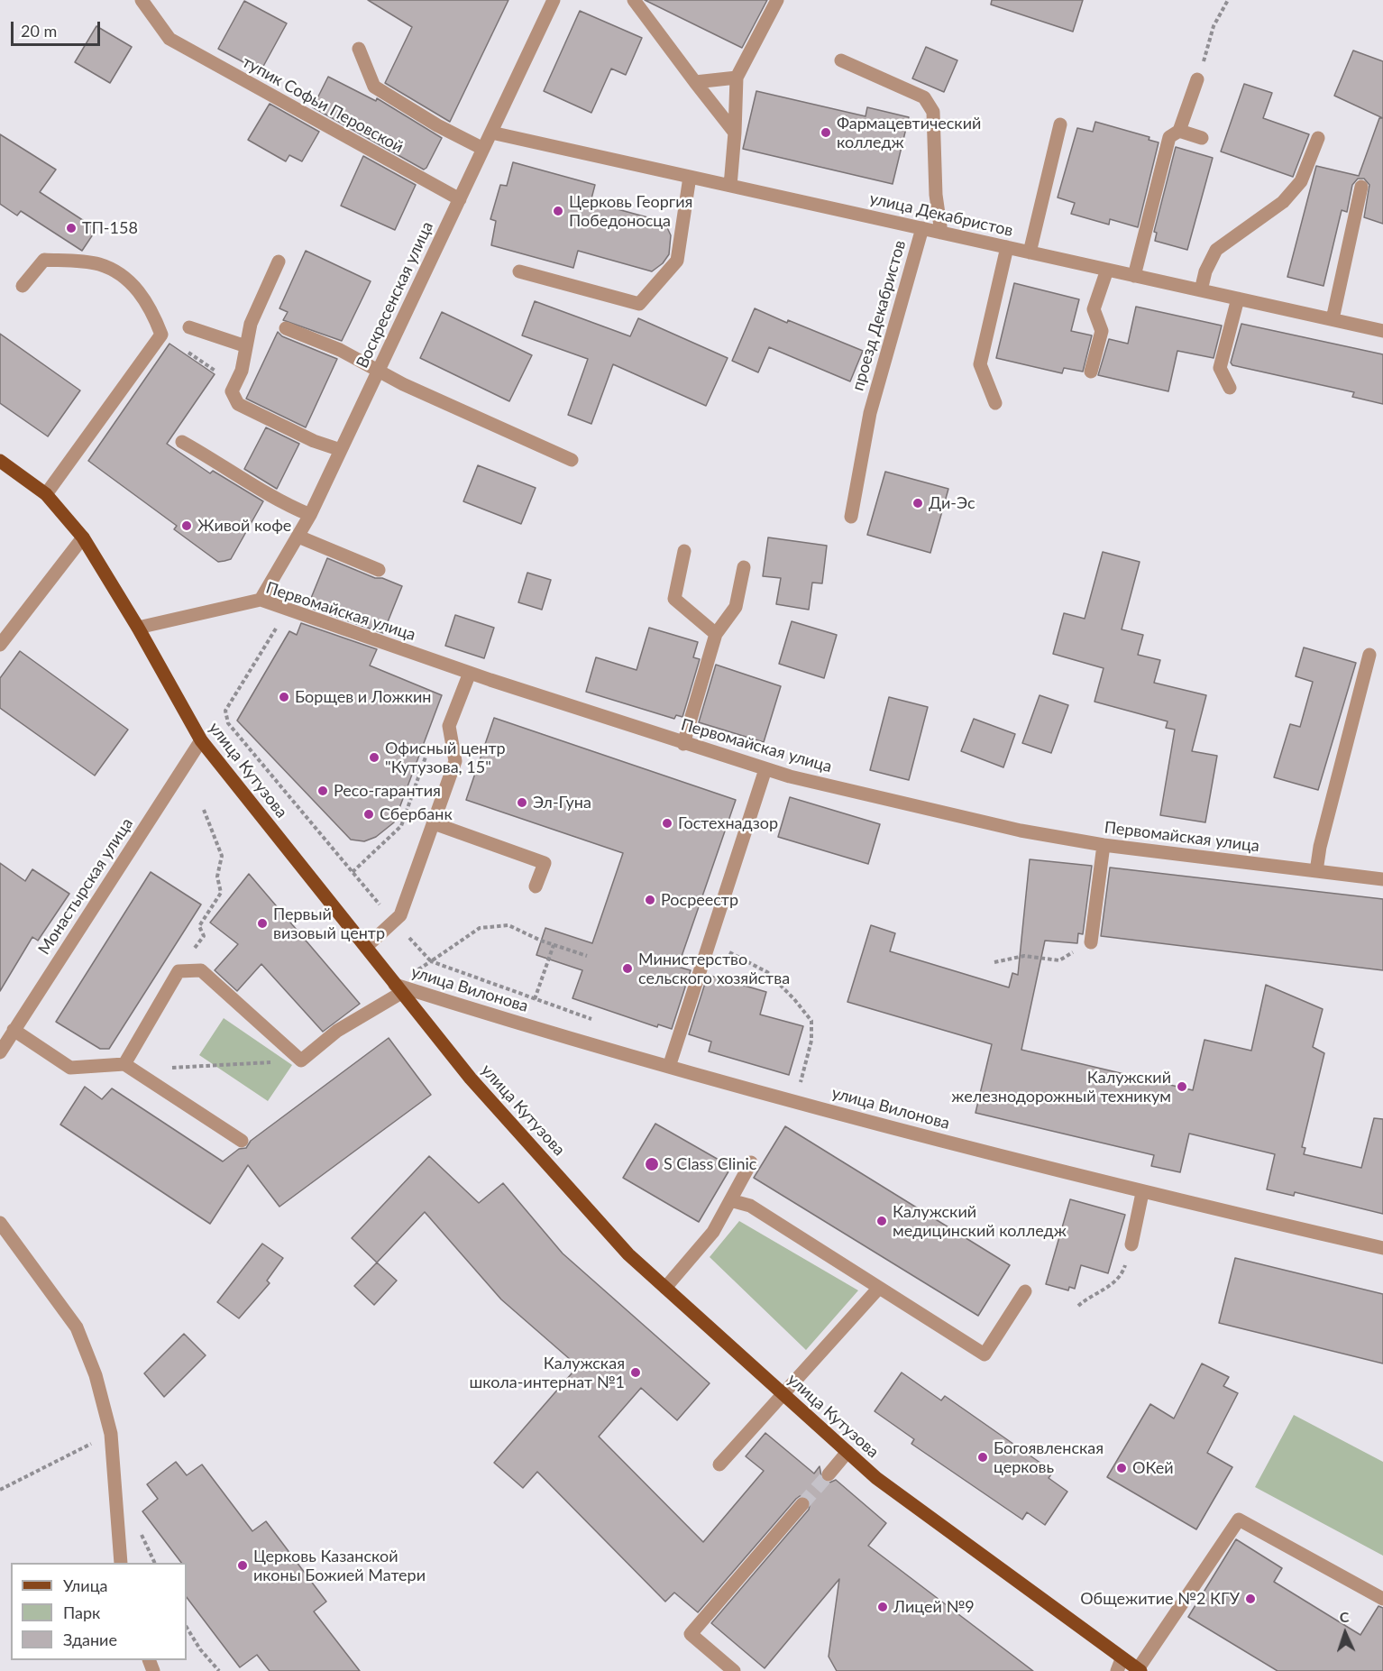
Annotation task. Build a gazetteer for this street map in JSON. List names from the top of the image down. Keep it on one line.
{"streets":{"main road":["улица Кутузова"],"street":["тупик Софьи Перовской","улица Декабристов","Воскресенская улица","проезд Декабристов","Первомайская улица","Монастырская улица","улица Вилонова"]},"crossings":[["тупик Софьи Перовской","Воскресенская улица"],["улица Декабристов","Воскресенская улица"],["улица Декабристов","проезд Декабристов"],["Воскресенская улица","Первомайская улица"],["Первомайская улица","улица Кутузова"],["улица Кутузова","Монастырская улица"],["улица Кутузова","улица Вилонова"]],"places":["Фармацевтический колледж","Церковь Георгия Победоносца","ТП-158","Ди-Эс","Живой кофе","Борщев и Ложкин","Офисный центр \"Кутузова, 15\"","Ресо-гарантия","Эл-Гуна","Сбербанк","Гостехнадзор","Росреестр","Первый визовый центр","Министерство сельского хозяйства","Калужский железнодорожный техникум","S Class Clinic","Калужский медицинский колледж","Калужская школа-интернат №1","Богоявленская церковь","ОКей","Церковь Казанской иконы Божией Матери","Общежитие №2 КГУ","Лицей №9"],"legend":["Улица","Парк","Здание"],"scale_bar":"20 m","north":"top"}
